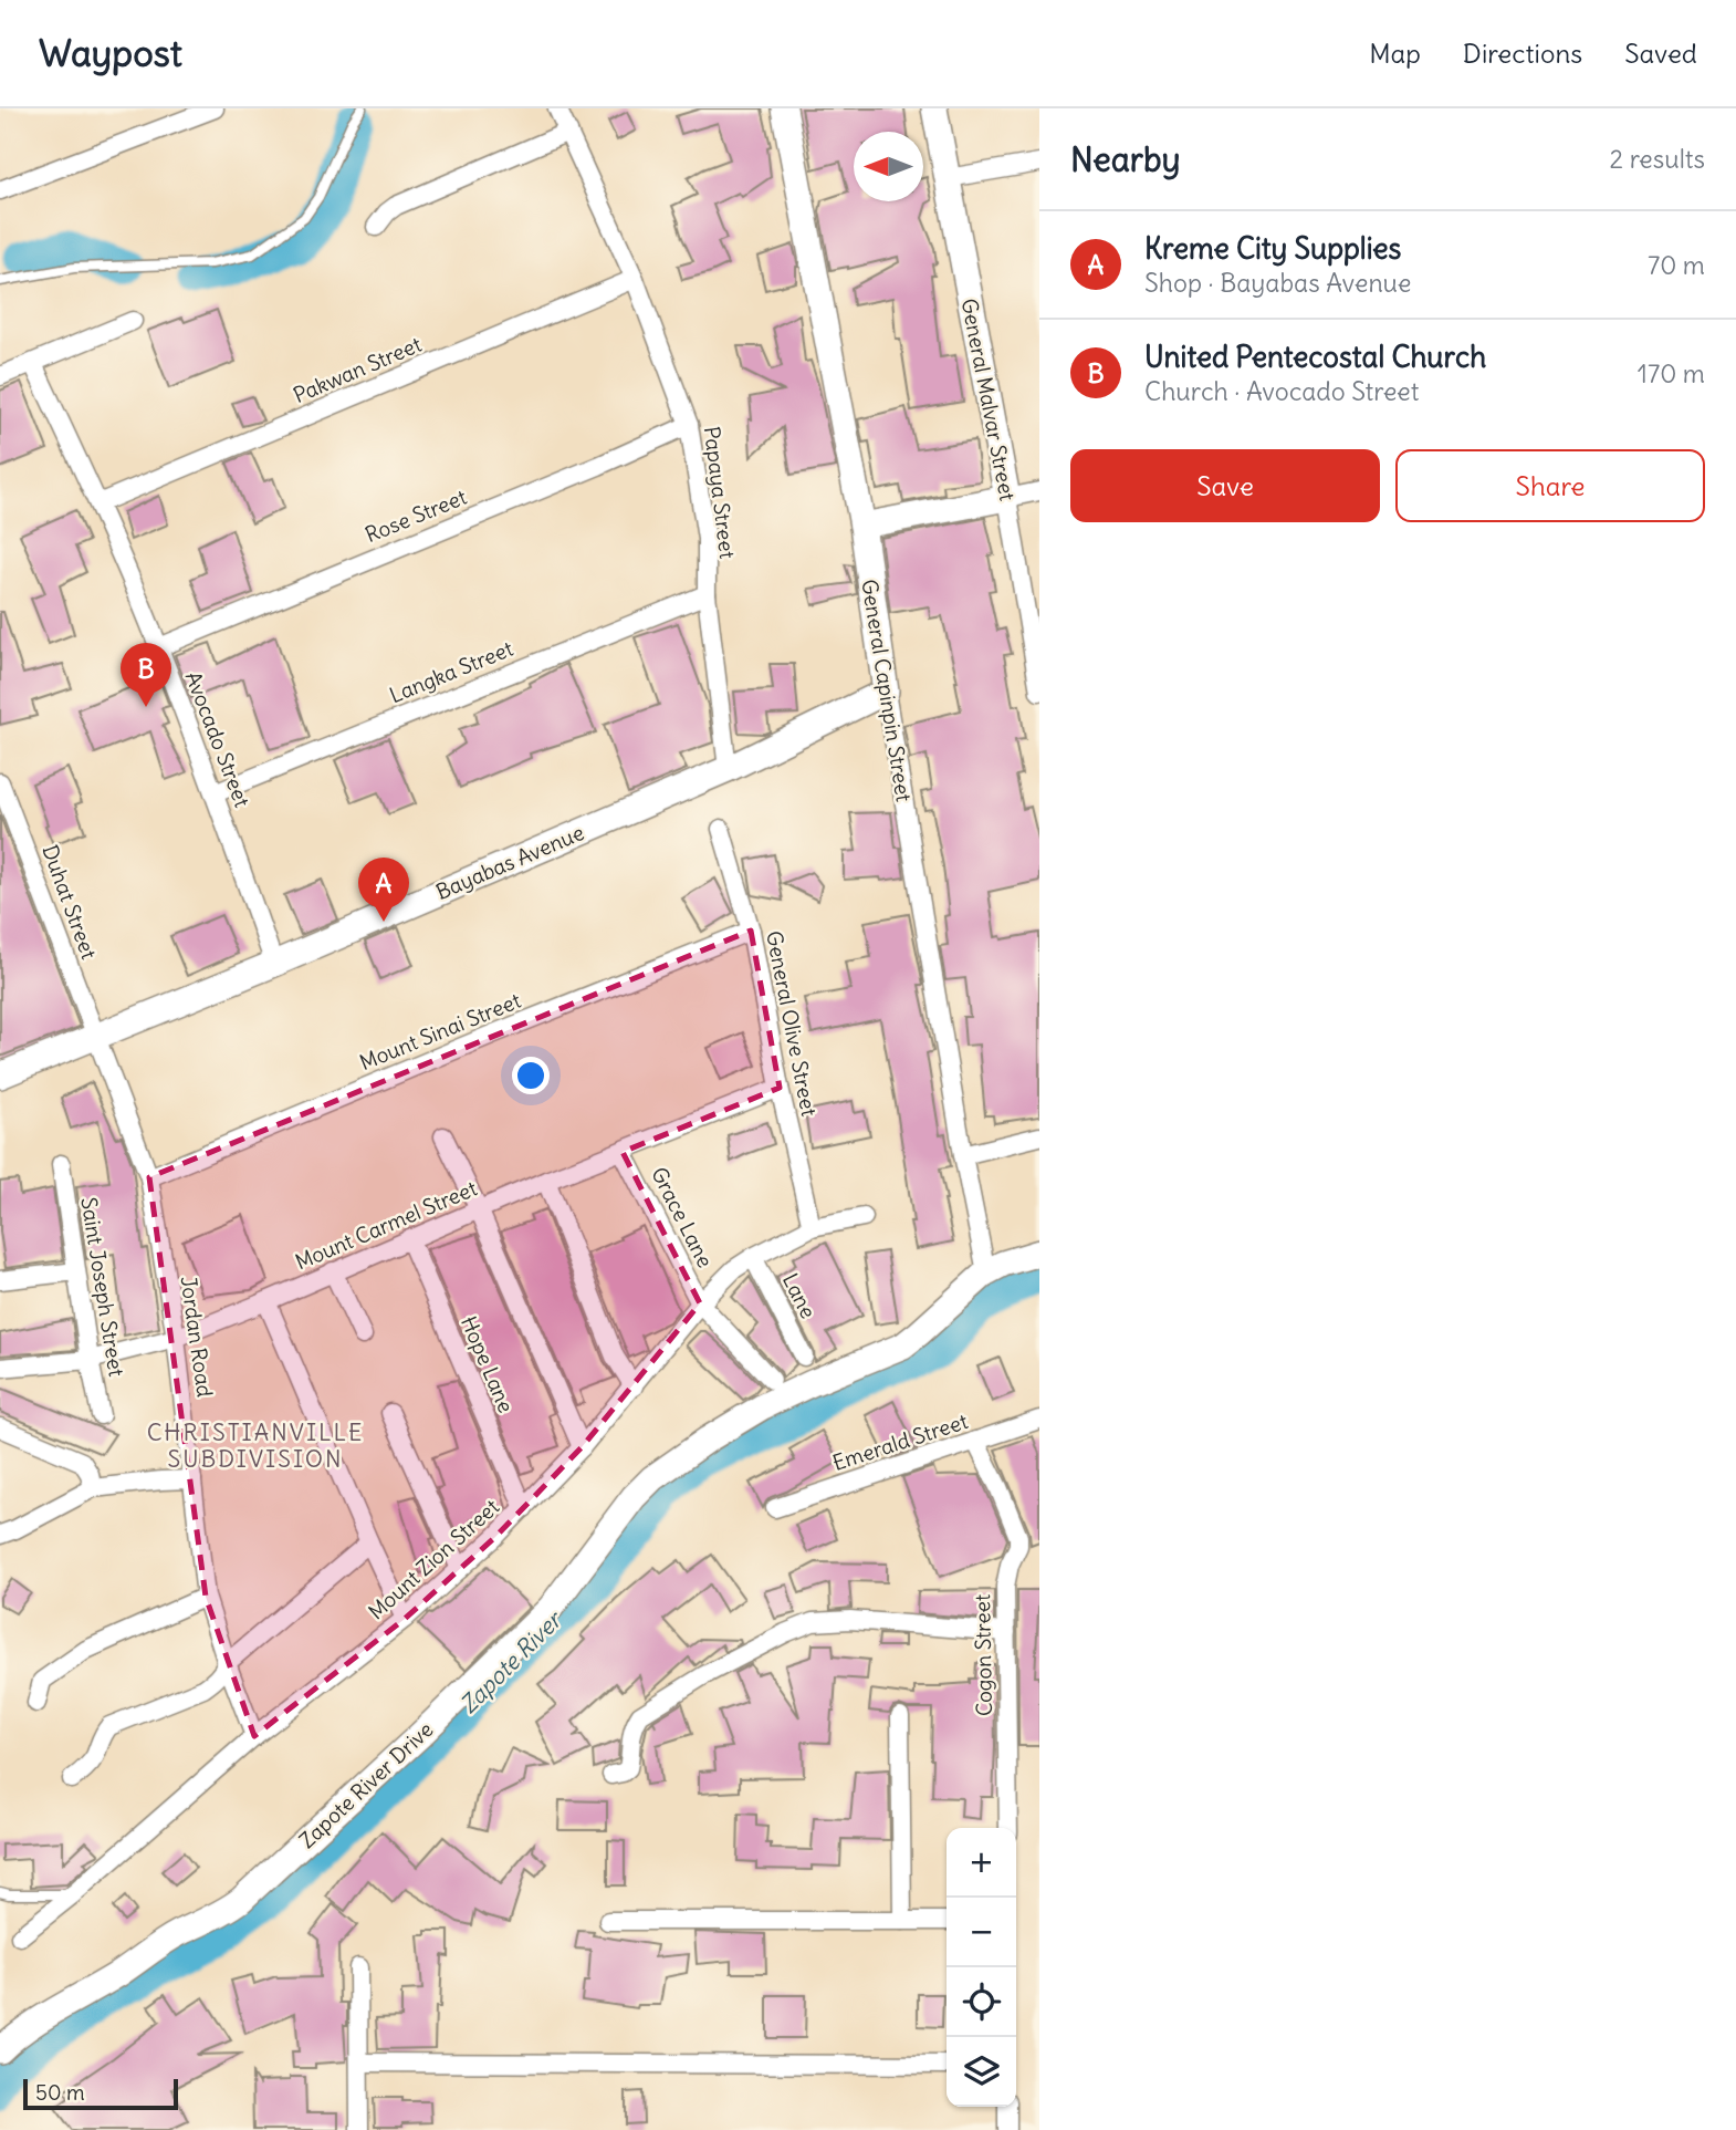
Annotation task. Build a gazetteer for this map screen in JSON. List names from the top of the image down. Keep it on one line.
{"streets":{"street":["Pakwan Street","General Malvar Street","Papaya Street","Rose Street","Langka Street","General Capinpin Street","Avocado Street","Bayabas Avenue","Duhat Street","General Olive Street","Mount Sinai Street","Grace Lane","Mount Carmel Street","Saint Joseph Street","Lane","Jordan Road","Hope Lane","Emerald Street","Mount Zion Street","Cogon Street","Zapote River Drive"]},"crossings":[["Pakwan Street","Papaya Street"],["Pakwan Street","Avocado Street"],["Papaya Street","Rose Street"],["Papaya Street","Langka Street"],["Papaya Street","Bayabas Avenue"],["Rose Street","Avocado Street"],["Langka Street","Avocado Street"],["General Capinpin Street","Bayabas Avenue"],["General Capinpin Street","Zapote River Drive"],["Avocado Street","Bayabas Avenue"],["Bayabas Avenue","Duhat Street"],["Bayabas Avenue","Jordan Road"],["Duhat Street","Jordan Road"],["General Olive Street","Mount Sinai Street"],["General Olive Street","Mount Carmel Street"],["General Olive Street","Mount Zion Street"],["Mount Sinai Street","Jordan Road"],["Grace Lane","Mount Carmel Street"],["Grace Lane","Mount Zion Street"],["Mount Carmel Street","Saint Joseph Street"],["Mount Carmel Street","Jordan Road"],["Mount Carmel Street","Hope Lane"],["Lane","Mount Zion Street"],["Jordan Road","Mount Zion Street"],["Hope Lane","Mount Zion Street"],["Emerald Street","Cogon Street"]],"districts":["CHRISTIANVILLE SUBDIVISION"],"water":["Zapote River"],"scale_bar":"50 m","north":"left","page":{"header":"Waypost","nav":["Map","Directions","Saved"],"heading":["Nearby","2 results"],"list":[{"mark":"A","name":"Kreme City Supplies","note":"Shop · Bayabas Avenue","value":"70 m"},{"mark":"B","name":"United Pentecostal Church","note":"Church · Avocado Street","value":"170 m"}],"buttons":["Save","Share"],"pins":["B","A"],"map_buttons":["+","−"],"scale":"50 m"}}
